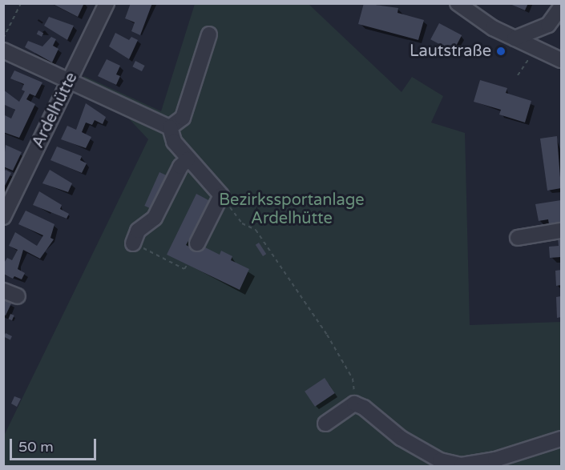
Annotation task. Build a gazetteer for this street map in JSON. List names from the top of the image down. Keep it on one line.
{"streets":{"street":["Ardelhütte"]},"parks":["Bezirkssportanlage Ardelhütte"],"places":["Lautstraße"],"scale_bar":"50 m"}
